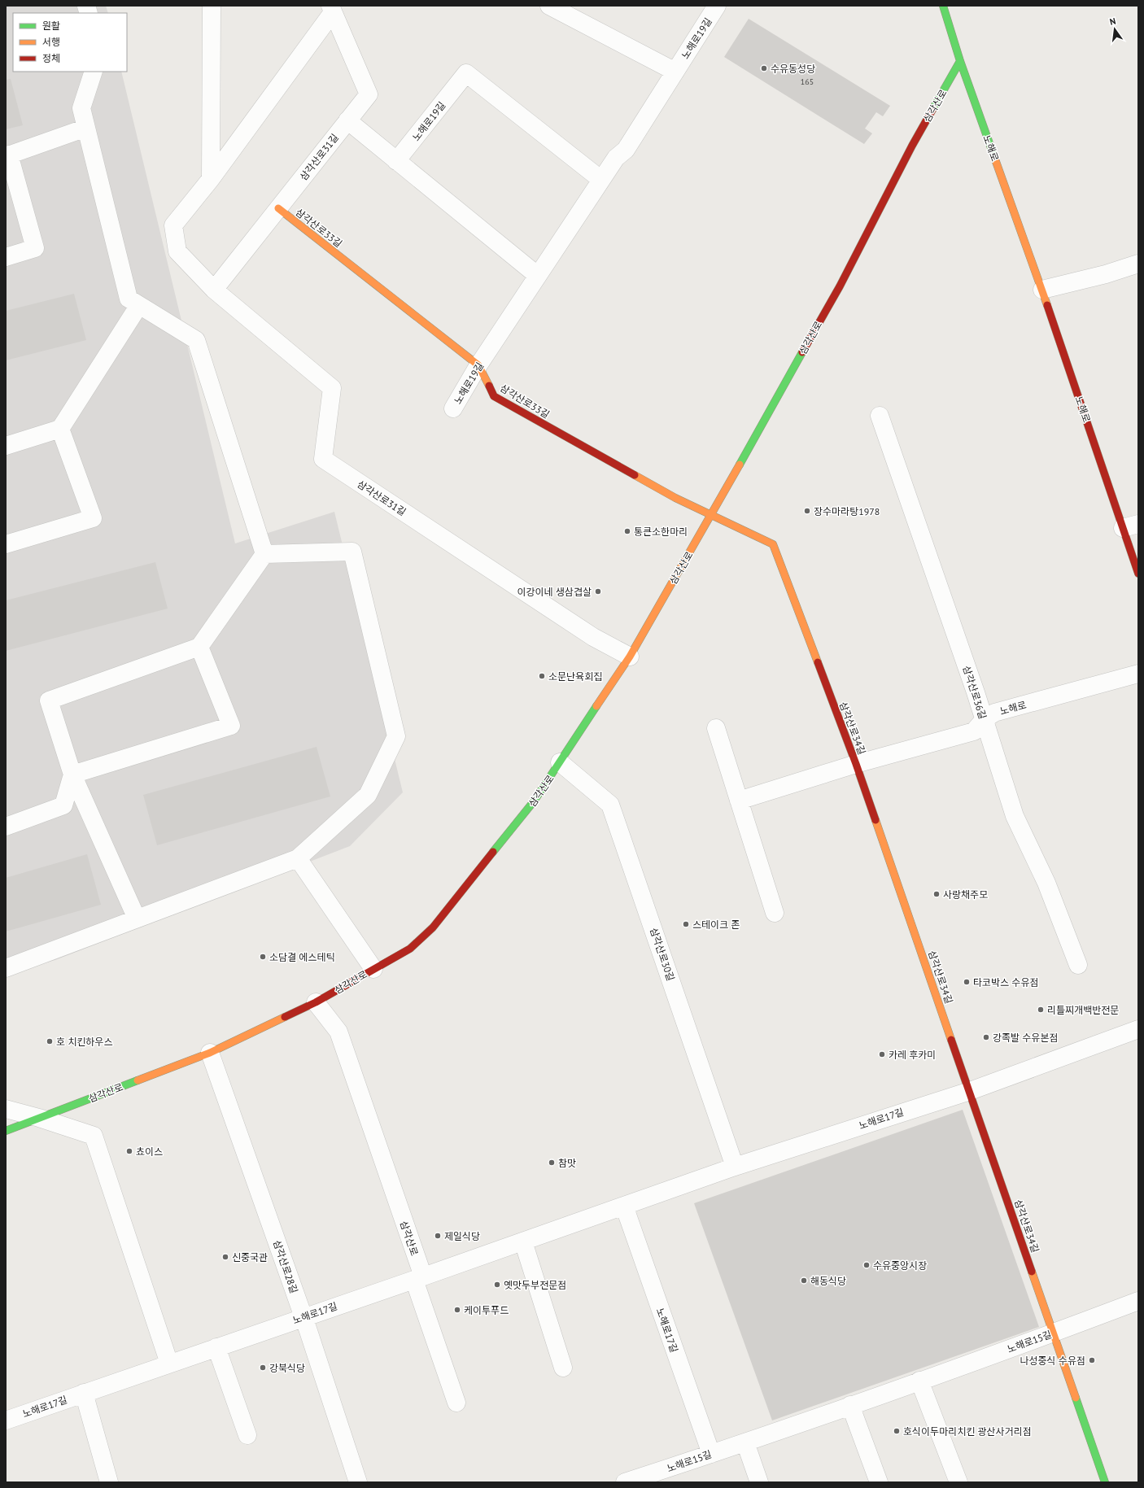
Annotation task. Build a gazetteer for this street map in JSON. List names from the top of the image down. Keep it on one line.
{"streets":{"street":["노해로19길","삼각산로","노해로","삼각산로31길","삼각산로33길","삼각산로36길","삼각산로34길","삼각산로30길","노해로17길","삼각산로28길","노해로15길"]},"crossings":[["노해로19길","삼각산로33길"],["삼각산로","노해로"],["삼각산로","삼각산로31길"],["삼각산로","삼각산로33길"],["삼각산로","삼각산로34길"],["삼각산로","삼각산로30길"],["삼각산로","노해로17길"],["삼각산로","삼각산로28길"],["노해로","삼각산로36길"],["노해로","삼각산로34길"],["삼각산로31길","삼각산로33길"],["삼각산로33길","삼각산로34길"],["삼각산로34길","노해로17길"],["삼각산로34길","노해로15길"],["삼각산로30길","노해로17길"],["노해로17길","삼각산로28길"],["노해로17길","노해로15길"]],"places":["수유동성당","장수마라탕1978","통큰소한마리","이강이네 생삼겹살","소문난육회집","사랑채주모","스테이크 존","소담결 에스테틱","타코박스 수유점","리틀찌개백반전문","강족발 수유본점","호 치킨하우스","카레 후카미","쵸이스","참맛","제일식당","신중국관","수유중앙시장","해동식당","옛맛두부전문점","케이투푸드","나성중식 수유점","강북식당","호식이두마리치킨 광산사거리점"],"house_numbers":["165"],"legend":["원활","서행","정체"],"north":"top"}
